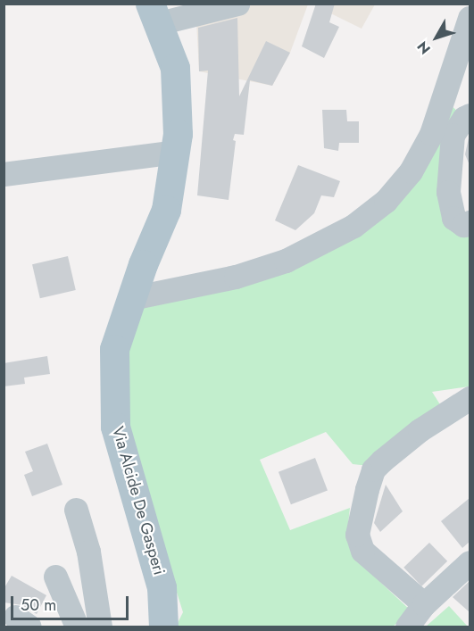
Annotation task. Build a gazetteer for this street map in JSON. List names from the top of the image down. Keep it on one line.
{"streets":{"main road":["Via Alcide De Gasperi"]},"scale_bar":"50 m","north":"bottom left"}
